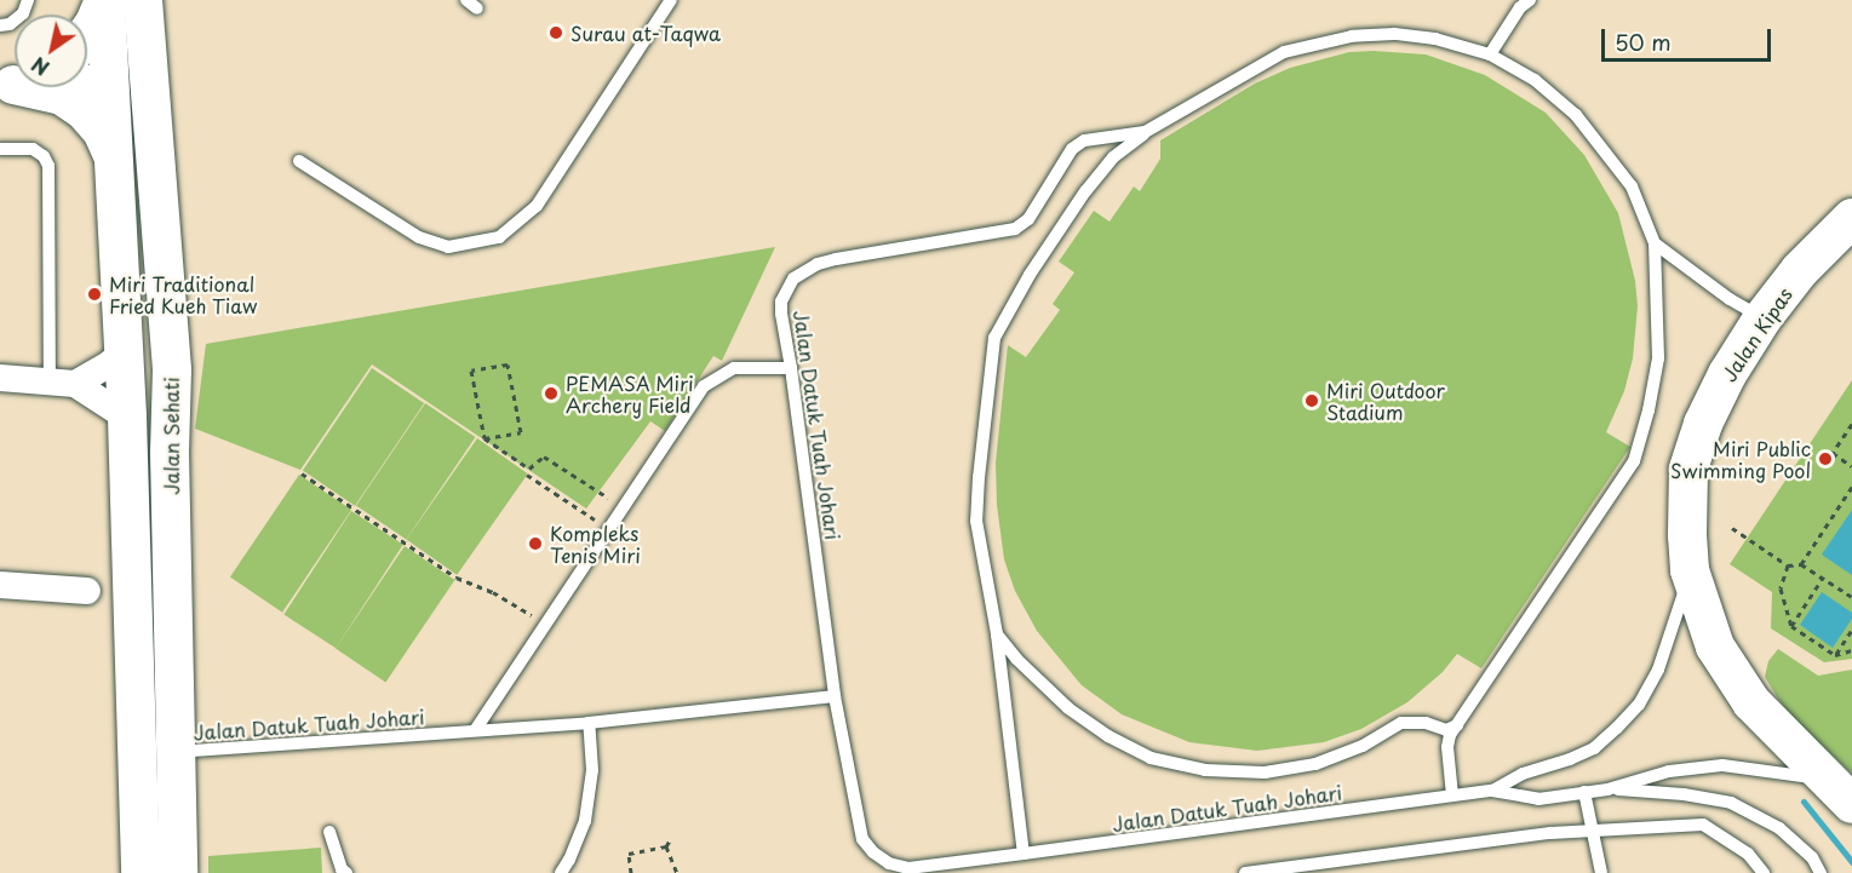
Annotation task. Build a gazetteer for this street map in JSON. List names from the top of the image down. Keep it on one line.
{"streets":{"main road":["Jalan Kipas","Jalan Sehati"],"lane":["Jalan Datuk Tuah Johari"]},"crossings":[["Jalan Kipas","Jalan Datuk Tuah Johari"],["Jalan Datuk Tuah Johari","Jalan Sehati"]],"places":["Surau at-Taqwa","Miri Traditional Fried Kueh Tiaw","PEMASA Miri Archery Field","Miri Outdoor Stadium","Miri Public Swimming Pool","Kompleks Tenis Miri"],"scale_bar":"50 m","north":"bottom left"}
